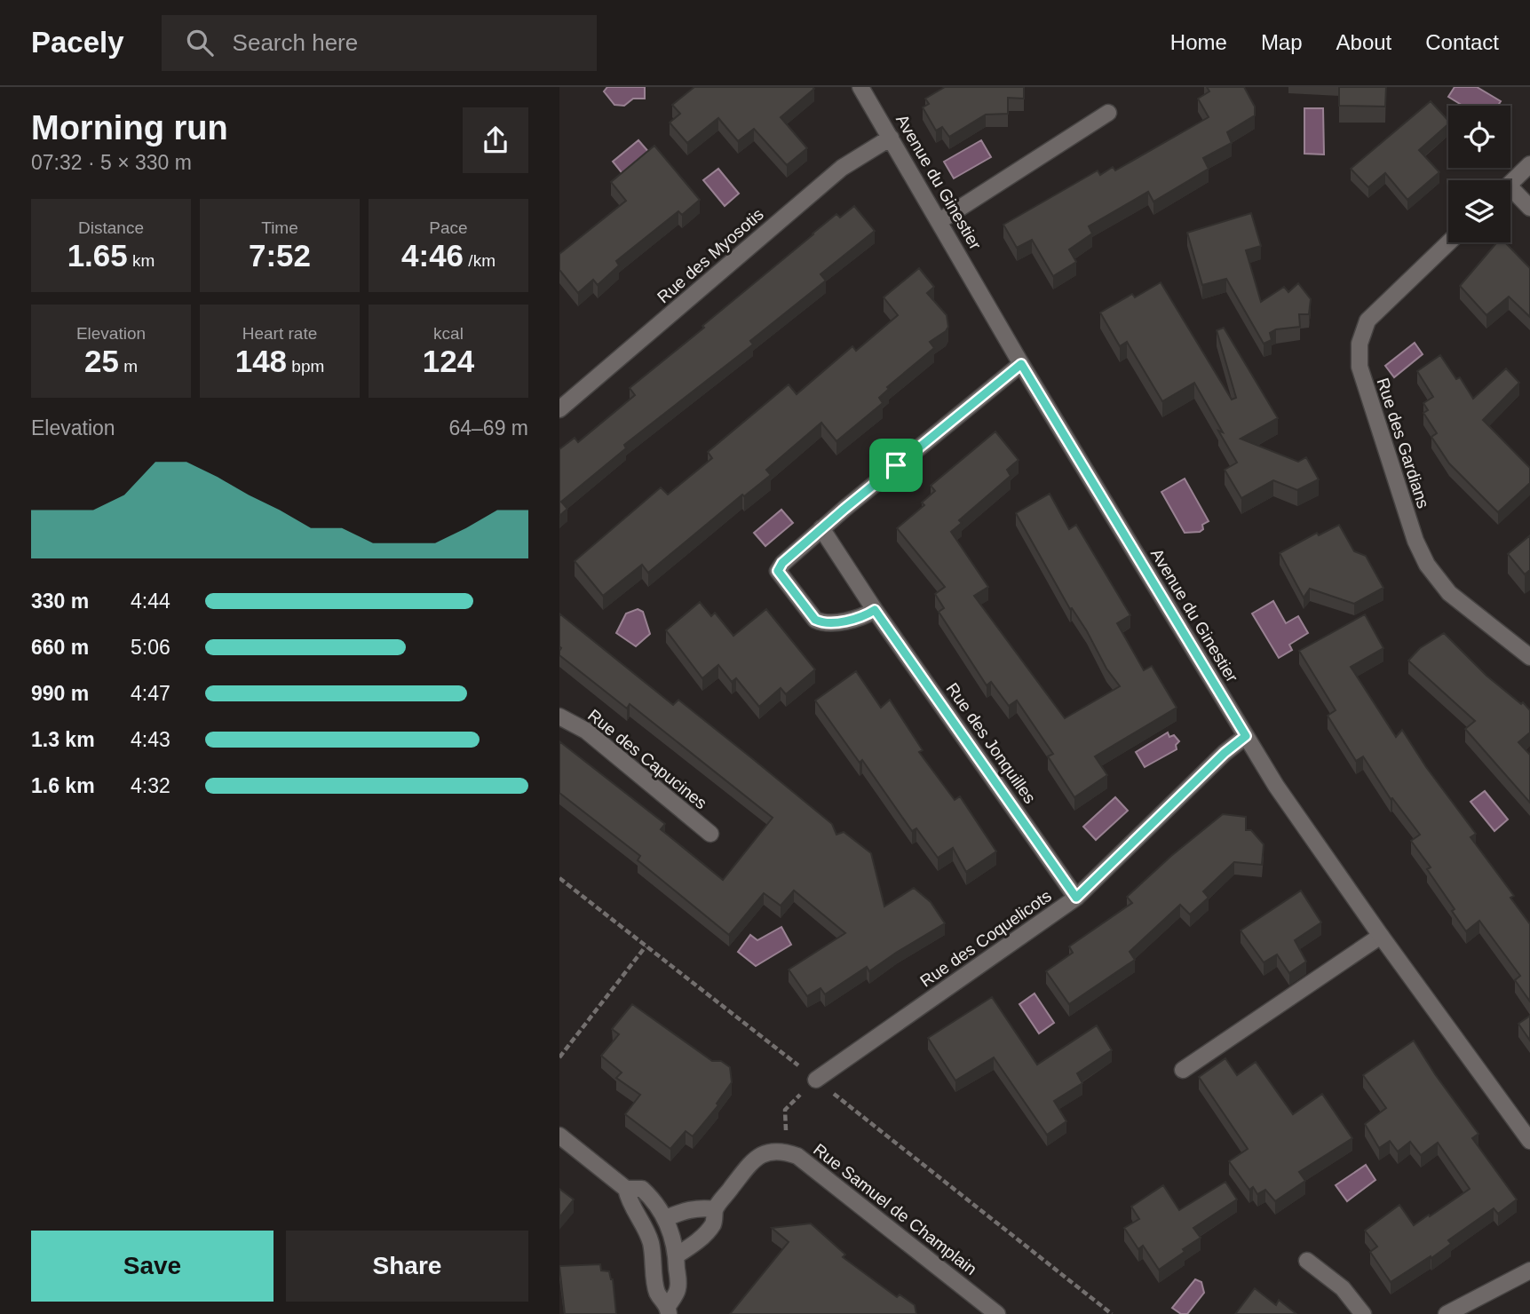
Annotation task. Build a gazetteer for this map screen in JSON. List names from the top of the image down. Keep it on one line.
{"streets":{"street":["Avenue du Ginestier","Rue des Myosotis","Rue des Gardians","Rue des Jonquilles","Rue des Capucines","Rue des Coquelicots","Rue Samuel de Champlain"]},"crossings":[["Avenue du Ginestier","Rue des Myosotis"],["Avenue du Ginestier","Rue des Coquelicots"],["Rue des Jonquilles","Rue des Coquelicots"]],"page":{"header":"Pacely","search":"Search here","nav":["Home","Map","About","Contact"],"heading":["Morning run","07:32 · 5 × 330 m"],"stats":[["Distance","1.65 km"],["Time","7:52"],["Pace","4:46 /km"],["Elevation","25 m"],["Heart rate","148 bpm"],["kcal","124"]],"chart":["Elevation","64–69 m"],"list":[{"name":"330 m","note":"4:44"},{"name":"660 m","note":"5:06"},{"name":"990 m","note":"4:47"},{"name":"1.3 km","note":"4:43"},{"name":"1.6 km","note":"4:32"}],"buttons":["Save","Share"]}}
